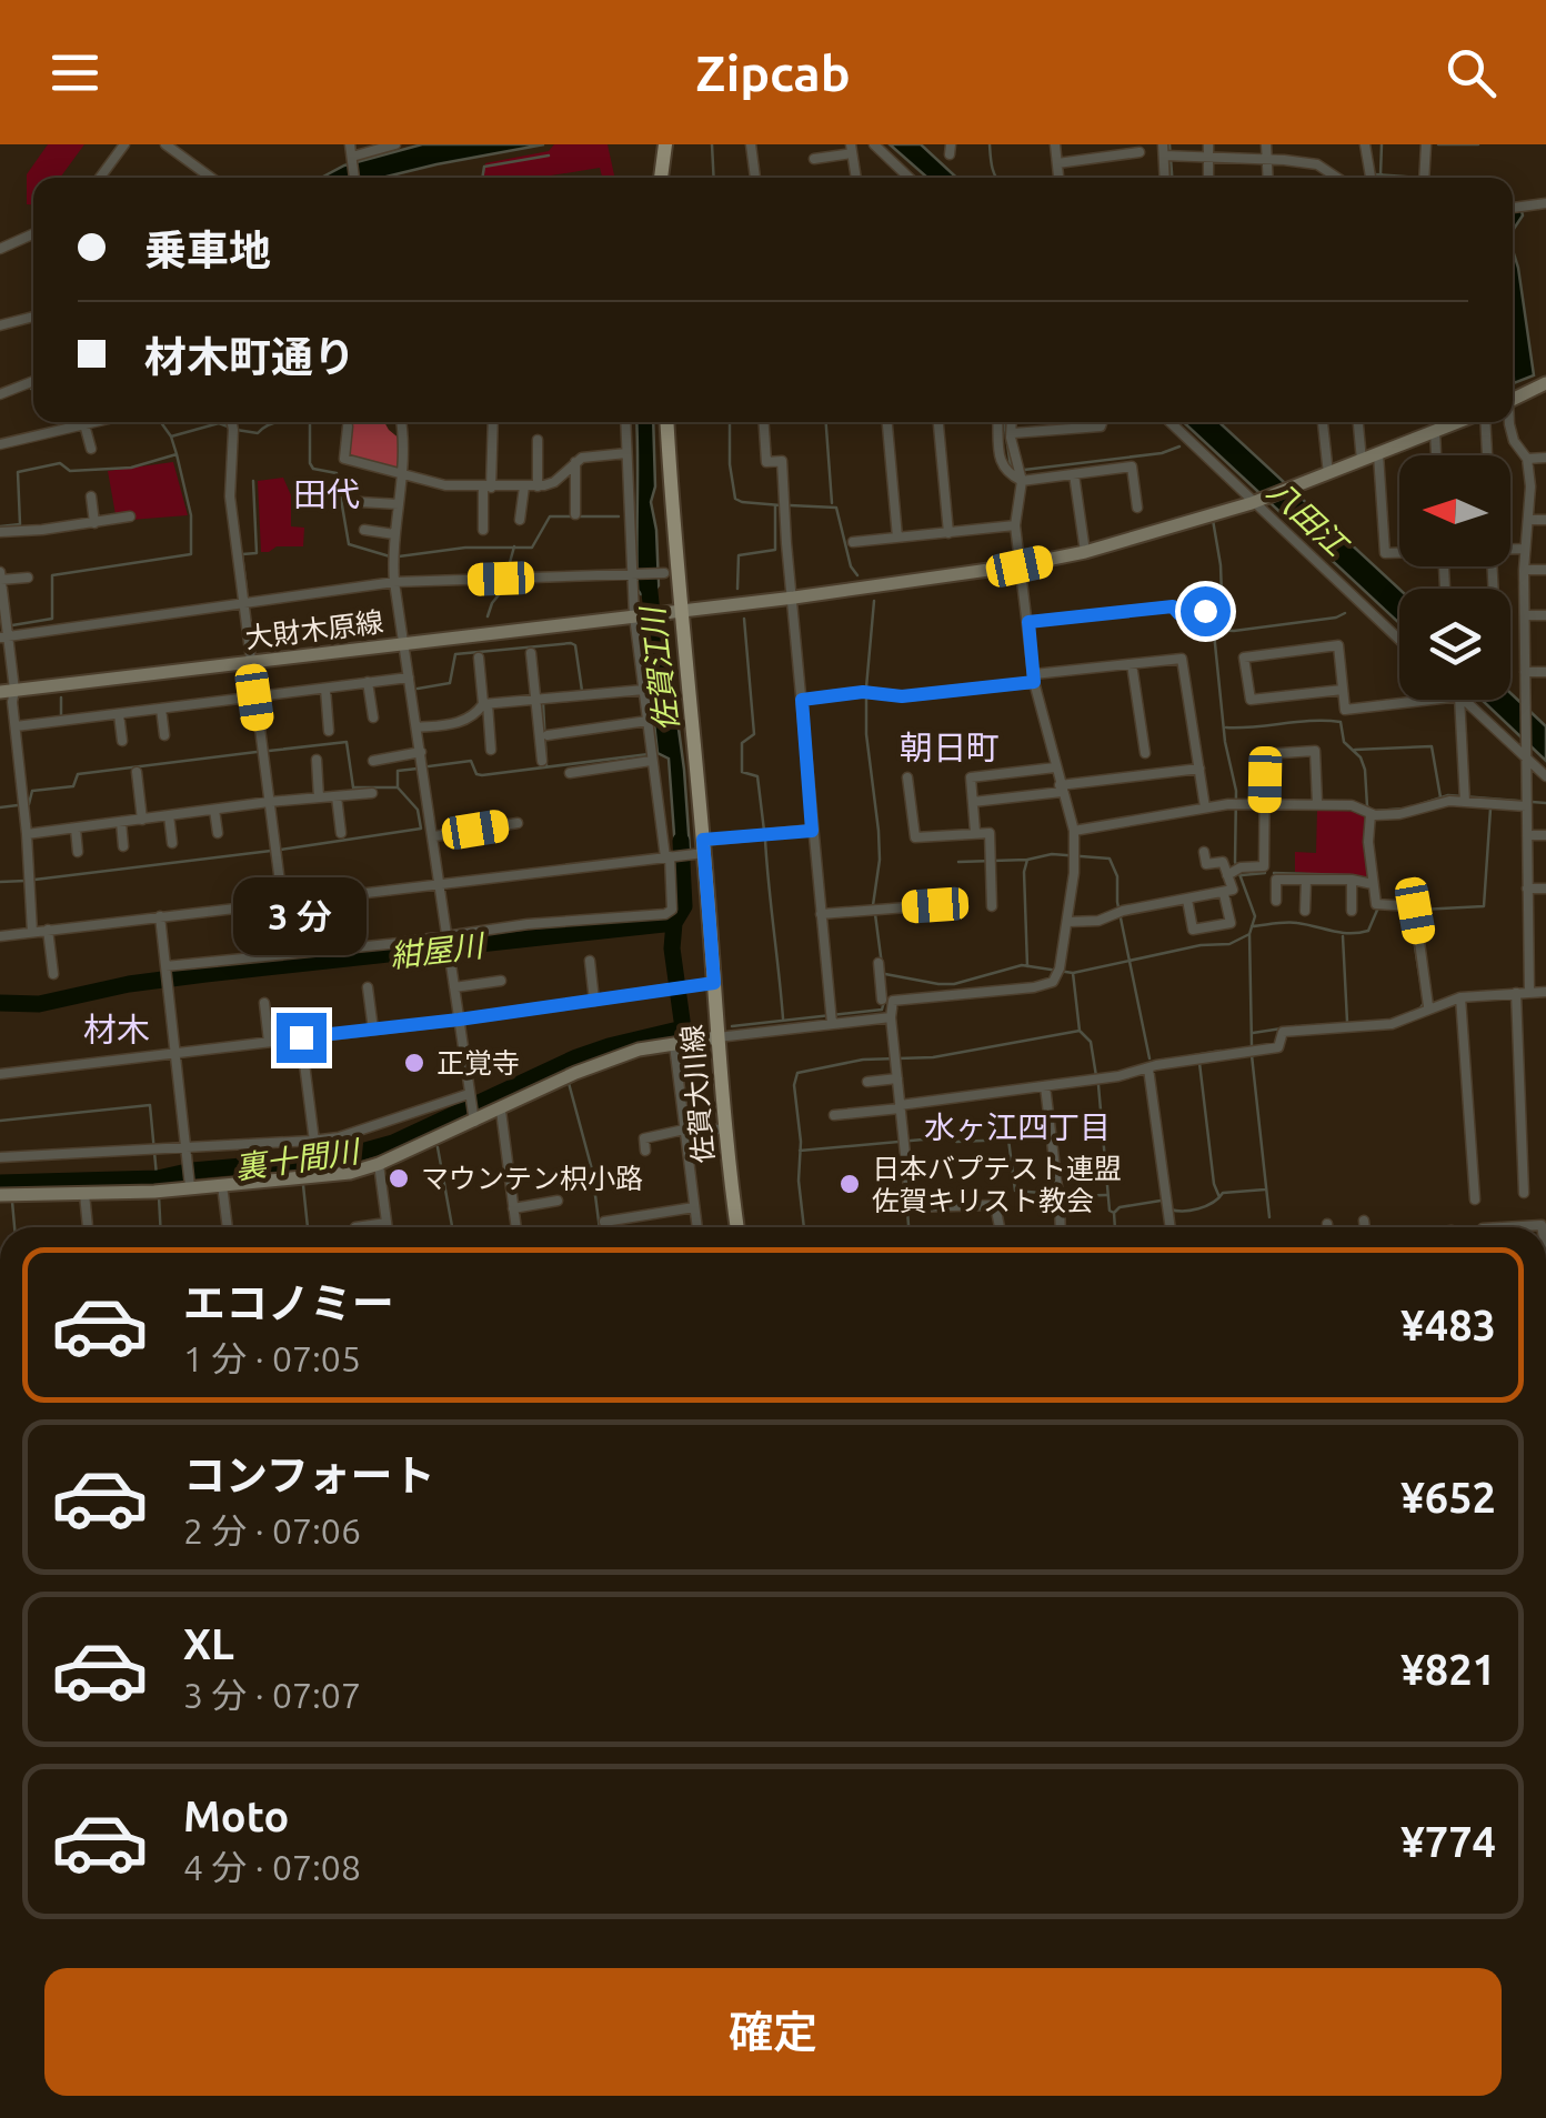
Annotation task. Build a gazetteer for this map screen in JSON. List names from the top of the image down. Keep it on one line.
{"streets":{"main road":["佐賀大川線"],"street":["大財木原線"]},"crossings":[["大財木原線","佐賀大川線"]],"districts":["田代","朝日町","材木","水ヶ江四丁目"],"water":["八田江","佐賀江川","紺屋川","裏十間川"],"places":["正覚寺","マウンテン枳小路","日本バプテスト連盟 佐賀キリスト教会"],"north":"left","page":{"header":"Zipcab","banner":["乗車地","材木町通り"],"bubble":"3 分","list":[{"name":"エコノミー","note":"1 分 · 07:05","value":"¥483"},{"name":"コンフォート","note":"2 分 · 07:06","value":"¥652"},{"name":"XL","note":"3 分 · 07:07","value":"¥821"},{"name":"Moto","note":"4 分 · 07:08","value":"¥774"}],"buttons":"確定"}}
